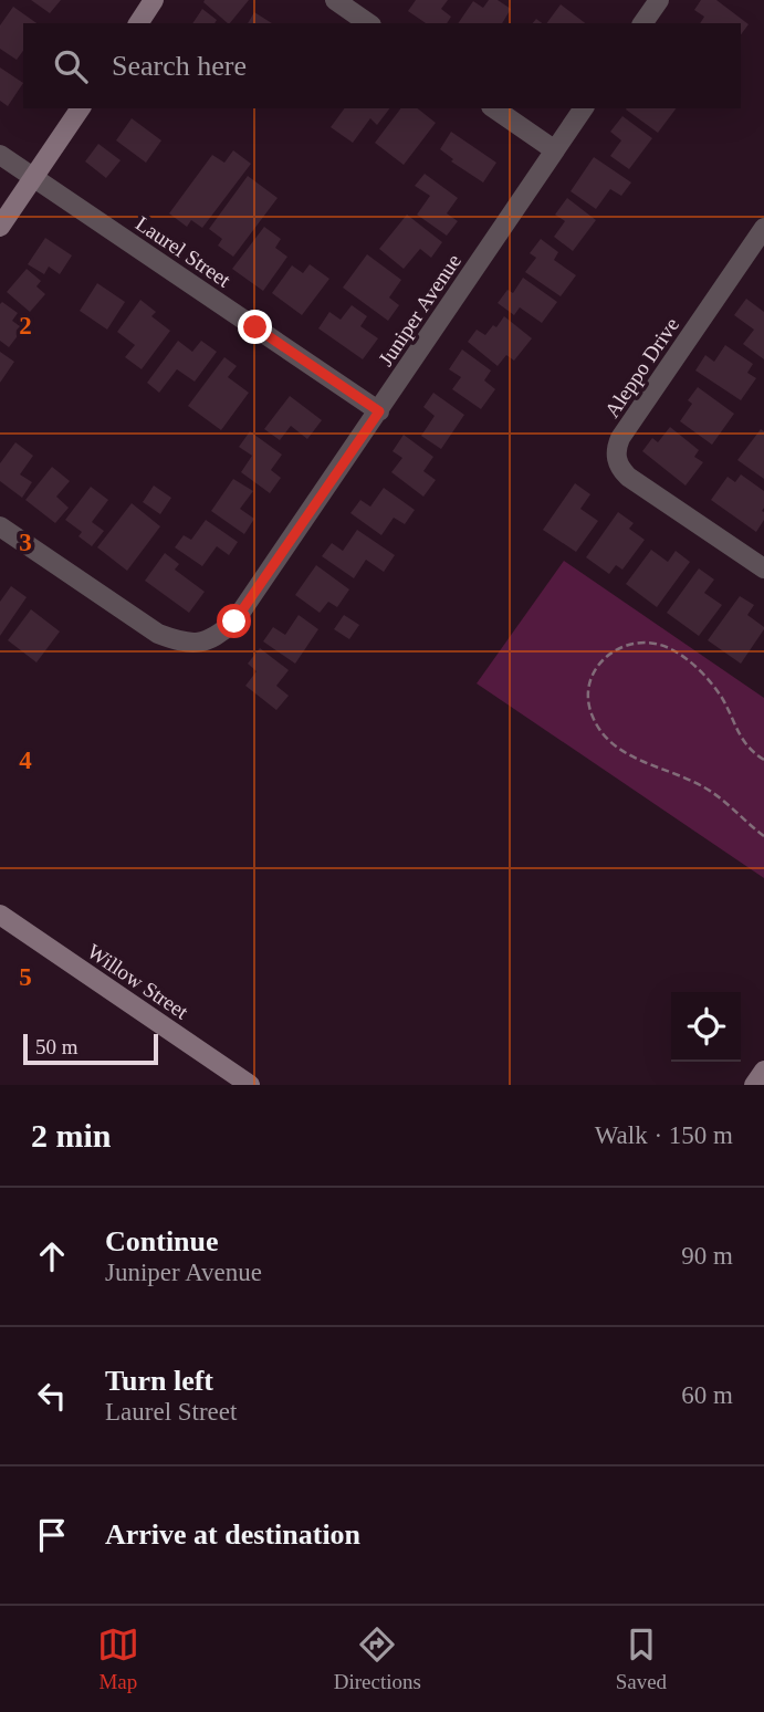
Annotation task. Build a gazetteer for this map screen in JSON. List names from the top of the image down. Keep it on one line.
{"streets":{"street":["Laurel Street","Juniper Avenue","Aleppo Drive","Willow Street"]},"crossings":[["Laurel Street","Juniper Avenue"]],"scale_bar":"50 m","page":{"search":"Search here","scale":"50 m","heading":["2 min","Walk · 150 m"],"list":[["Continue","Juniper Avenue","90 m"],["Turn left","Laurel Street","60 m"],"Arrive at destination"],"nav":["Map","Directions","Saved"]},"grid":{"rows":["2","3","4","5"]}}
